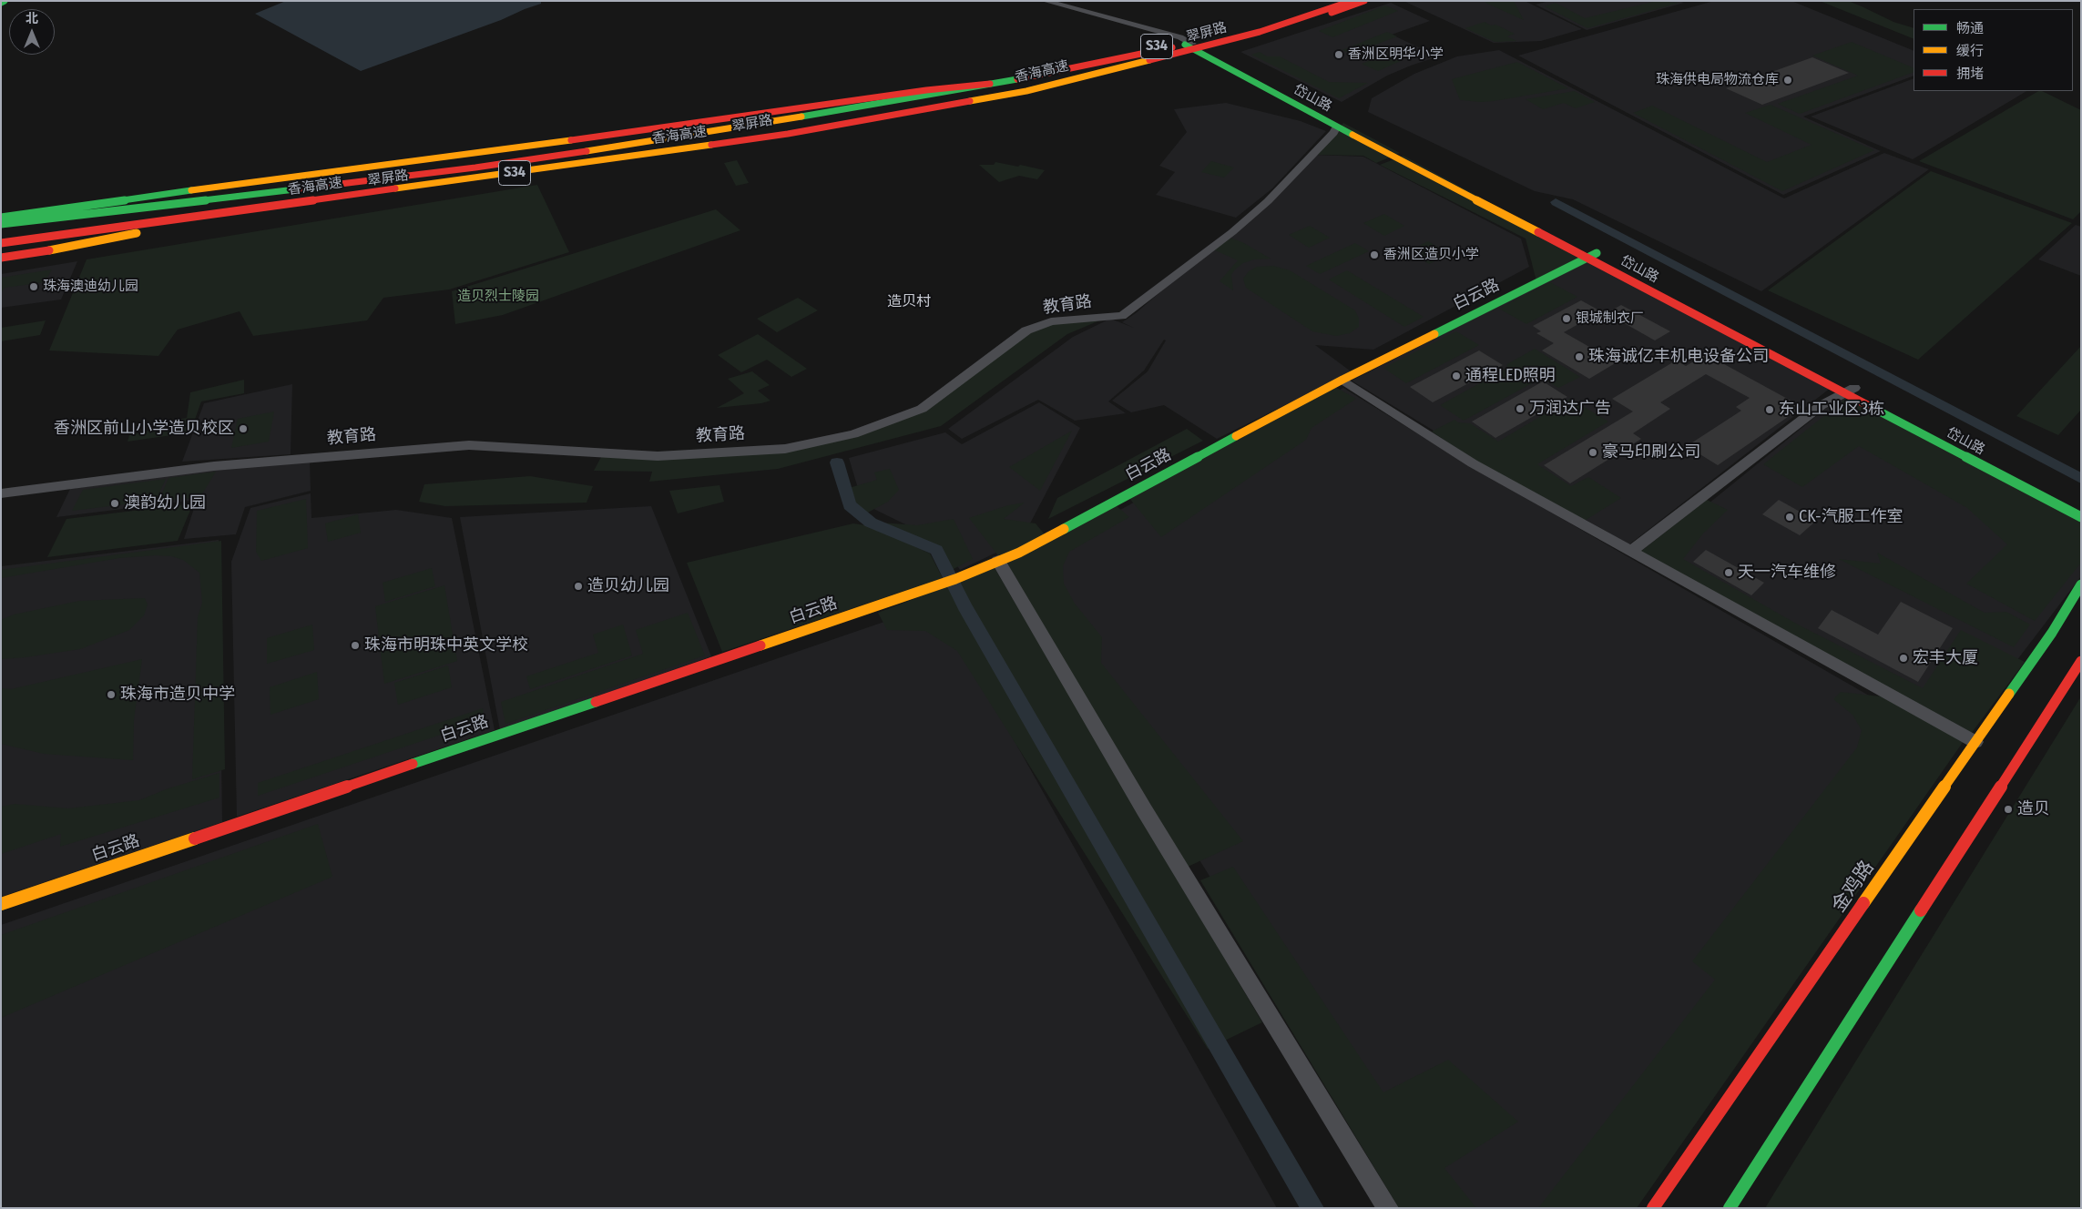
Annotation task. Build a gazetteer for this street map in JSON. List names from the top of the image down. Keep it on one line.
{"streets":{"main road":["翠屏路","S34","香海高速","岱山路","白云路","金鸡路"],"street":["教育路"]},"crossings":[["翠屏路","香海高速"],["翠屏路","岱山路"],["岱山路","白云路"],["岱山路","教育路"]],"districts":["造贝村"],"parks":["造贝烈士陵园"],"places":["香洲区明华小学","珠海供电局物流仓库","香洲区造贝小学","珠海澳迪幼儿园","银城制衣厂","珠海诚亿丰机电设备公司","通程LED照明","万润达广告","东山工业区3栋","香洲区前山小学造贝校区","豪马印刷公司","澳韵幼儿园","CK-汽服工作室","天一汽车维修","造贝幼儿园","珠海市明珠中英文学校","宏丰大厦","珠海市造贝中学","造贝"],"legend":["畅通","缓行","拥堵"],"north":"top"}
